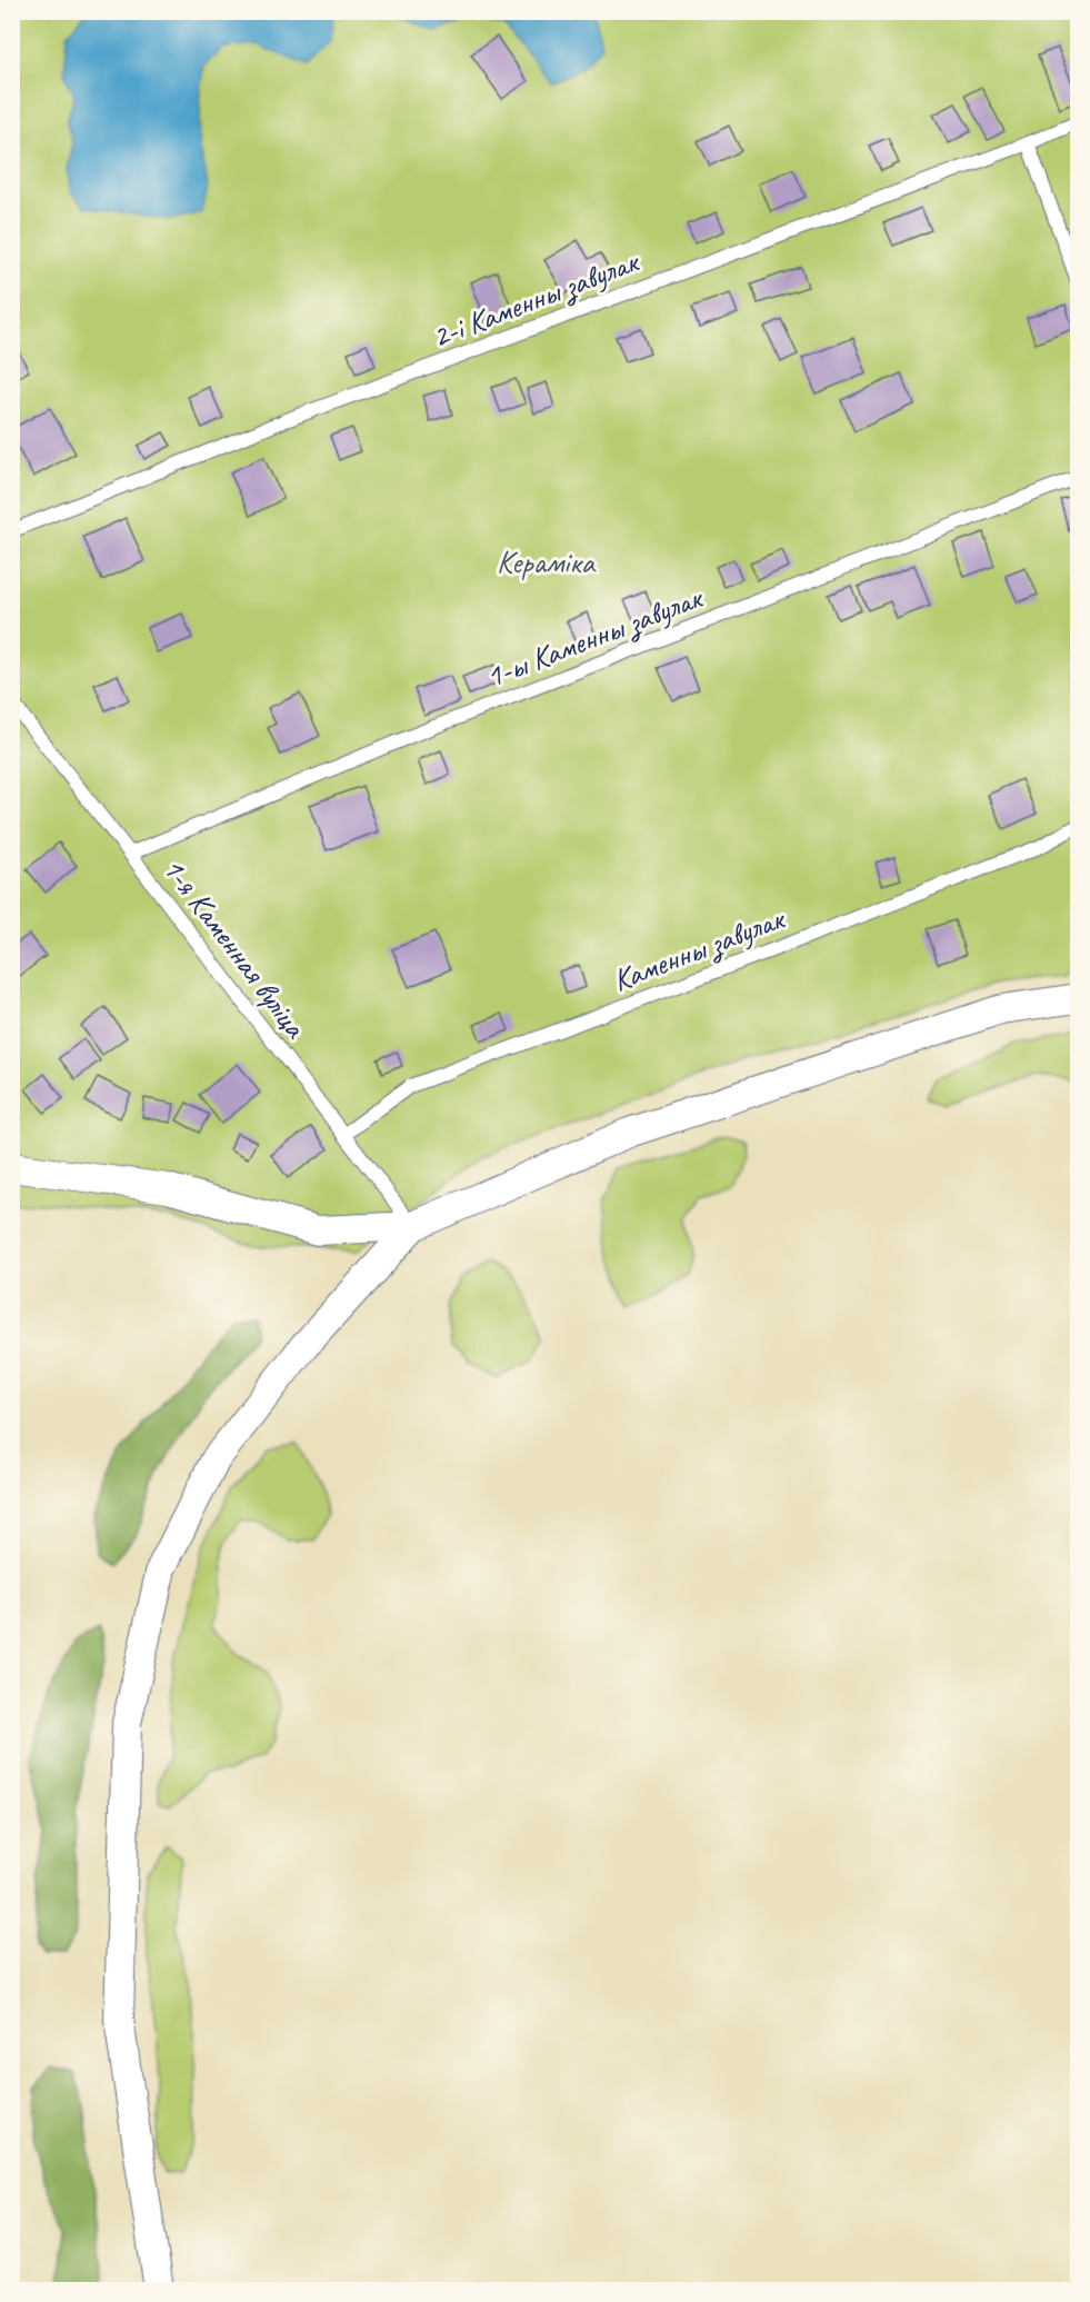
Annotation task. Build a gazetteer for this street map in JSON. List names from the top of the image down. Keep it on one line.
{"streets":{"lane":["2-і Каменны завулак","1-ы Каменны завулак","1-я Каменная вуліца","Каменны завулак"]},"crossings":[["1-ы Каменны завулак","1-я Каменная вуліца"],["1-я Каменная вуліца","Каменны завулак"]],"parks":["Кераміка"]}
